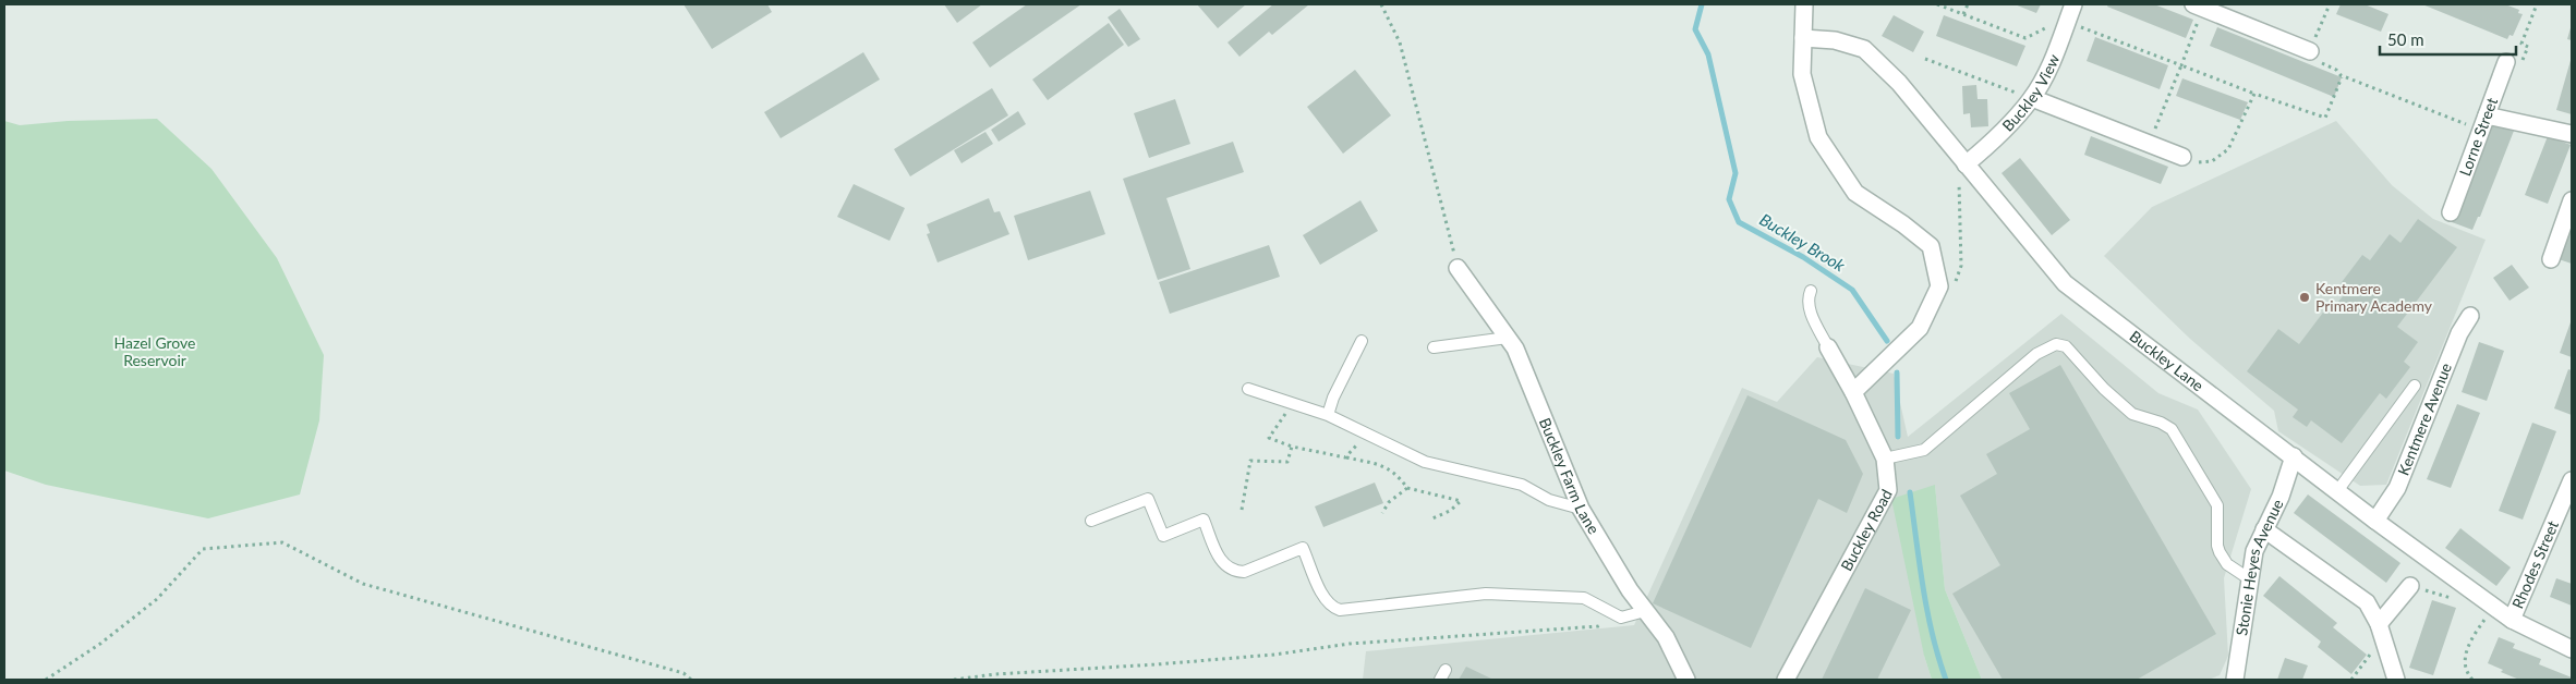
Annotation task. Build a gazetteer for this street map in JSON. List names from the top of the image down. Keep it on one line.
{"streets":{"street":["Buckley View","Lorne Street","Buckley Lane","Kentmere Avenue","Buckley Farm Lane","Buckley Road","Rhodes Street","Stonie Heyes Avenue"]},"crossings":[["Buckley View","Buckley Lane"],["Buckley Lane","Kentmere Avenue"],["Buckley Lane","Rhodes Street"],["Buckley Lane","Stonie Heyes Avenue"]],"water":["Buckley Brook"],"parks":["Hazel Grove Reservoir"],"places":["Kentmere Primary Academy"],"scale_bar":"50 m"}
